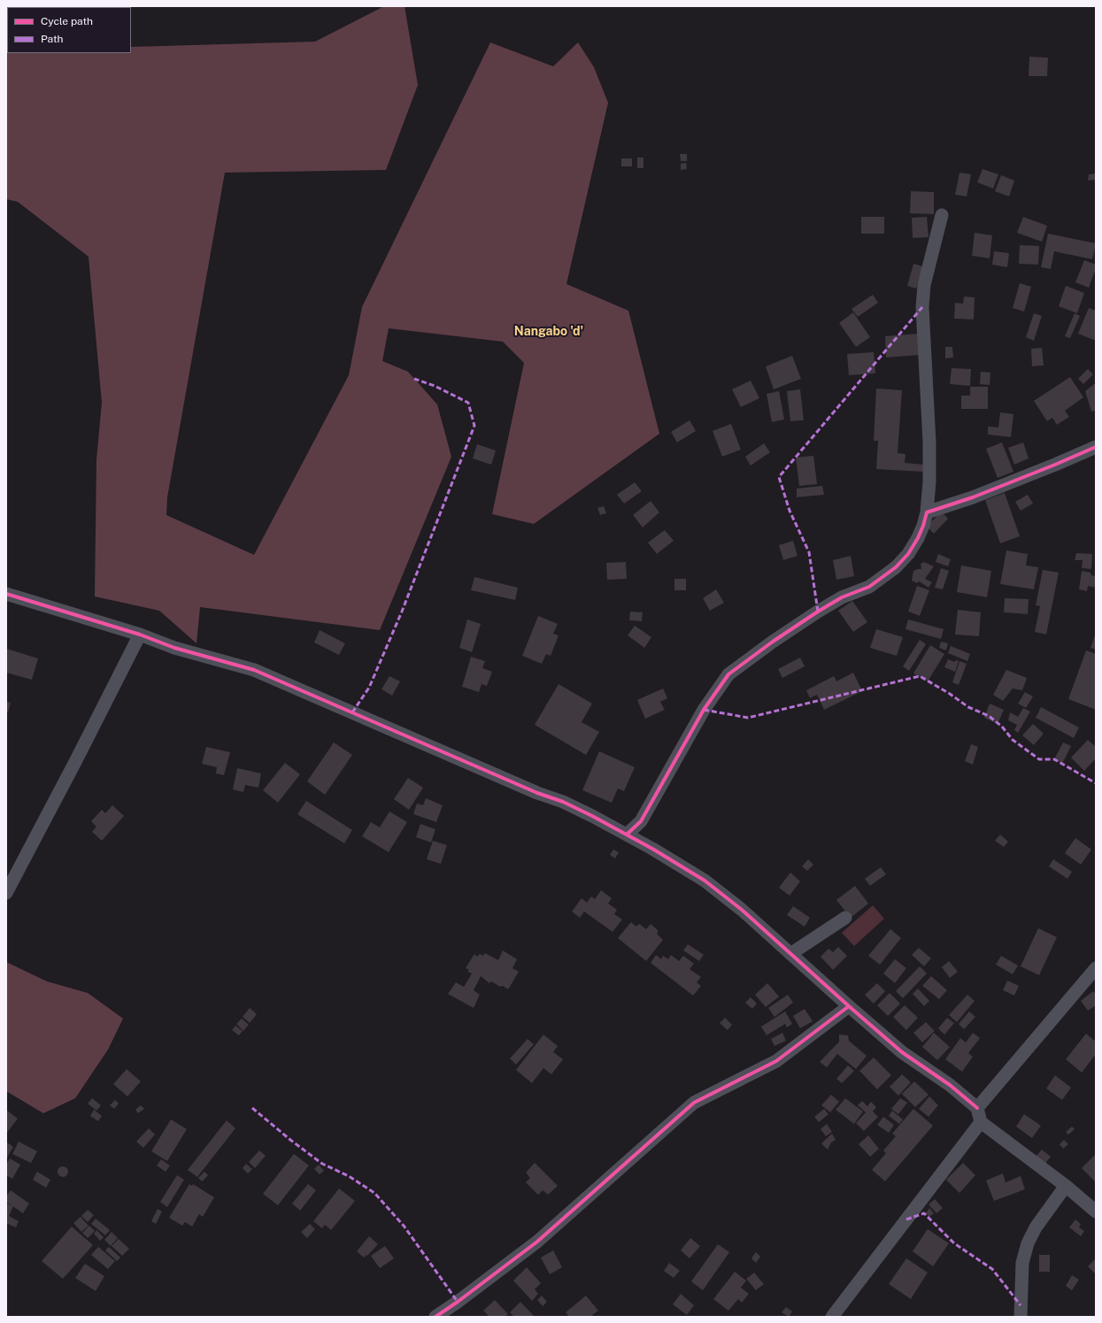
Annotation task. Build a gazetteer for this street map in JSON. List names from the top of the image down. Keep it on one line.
{"districts":["Nangabo 'd'"],"legend":["Cycle path","Path"]}
